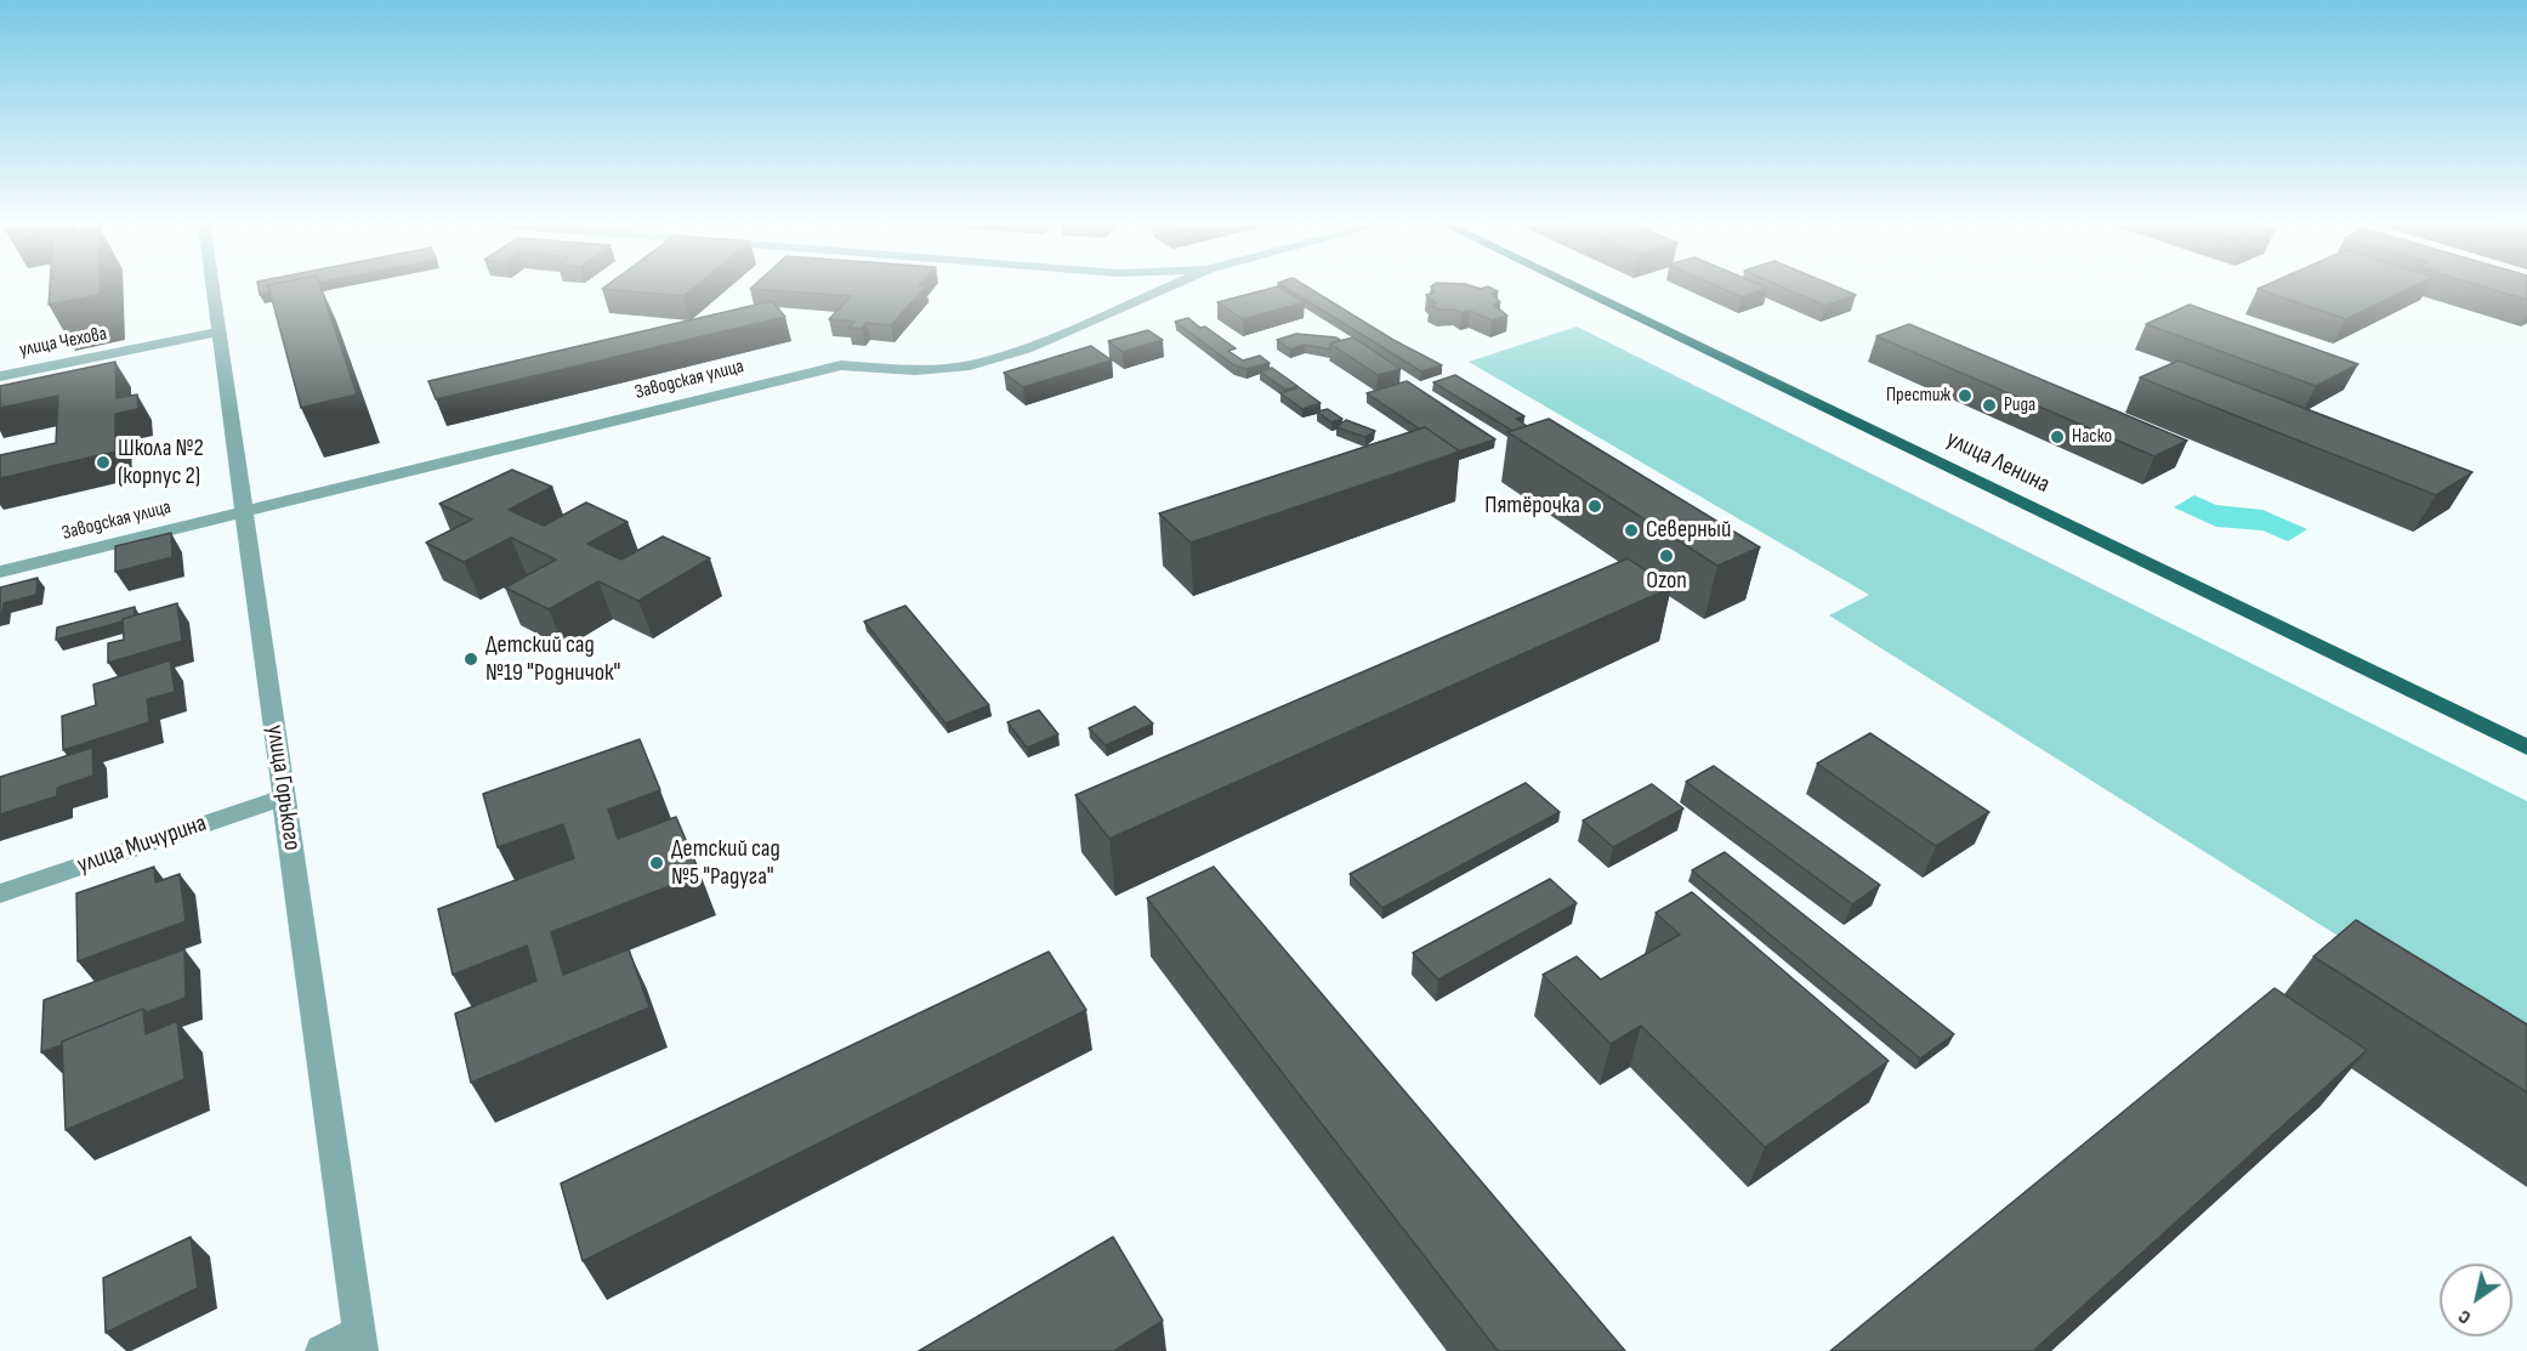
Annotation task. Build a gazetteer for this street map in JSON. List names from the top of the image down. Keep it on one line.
{"streets":{"main road":["улица Ленина"],"street":["улица Чехова","Заводская улица","улица Горького","улица Мичурина"]},"crossings":[["улица Чехова","улица Горького"],["Заводская улица","улица Горького"],["улица Горького","улица Мичурина"]],"places":["Престиж","Рида","Наско","Школа №2 (корпус 2)","Пятёрочка","Северный","Ozon","Детский сад №19 \"Родничок\"","Детский сад №5 \"Радуга\""],"north":"bottom left"}
